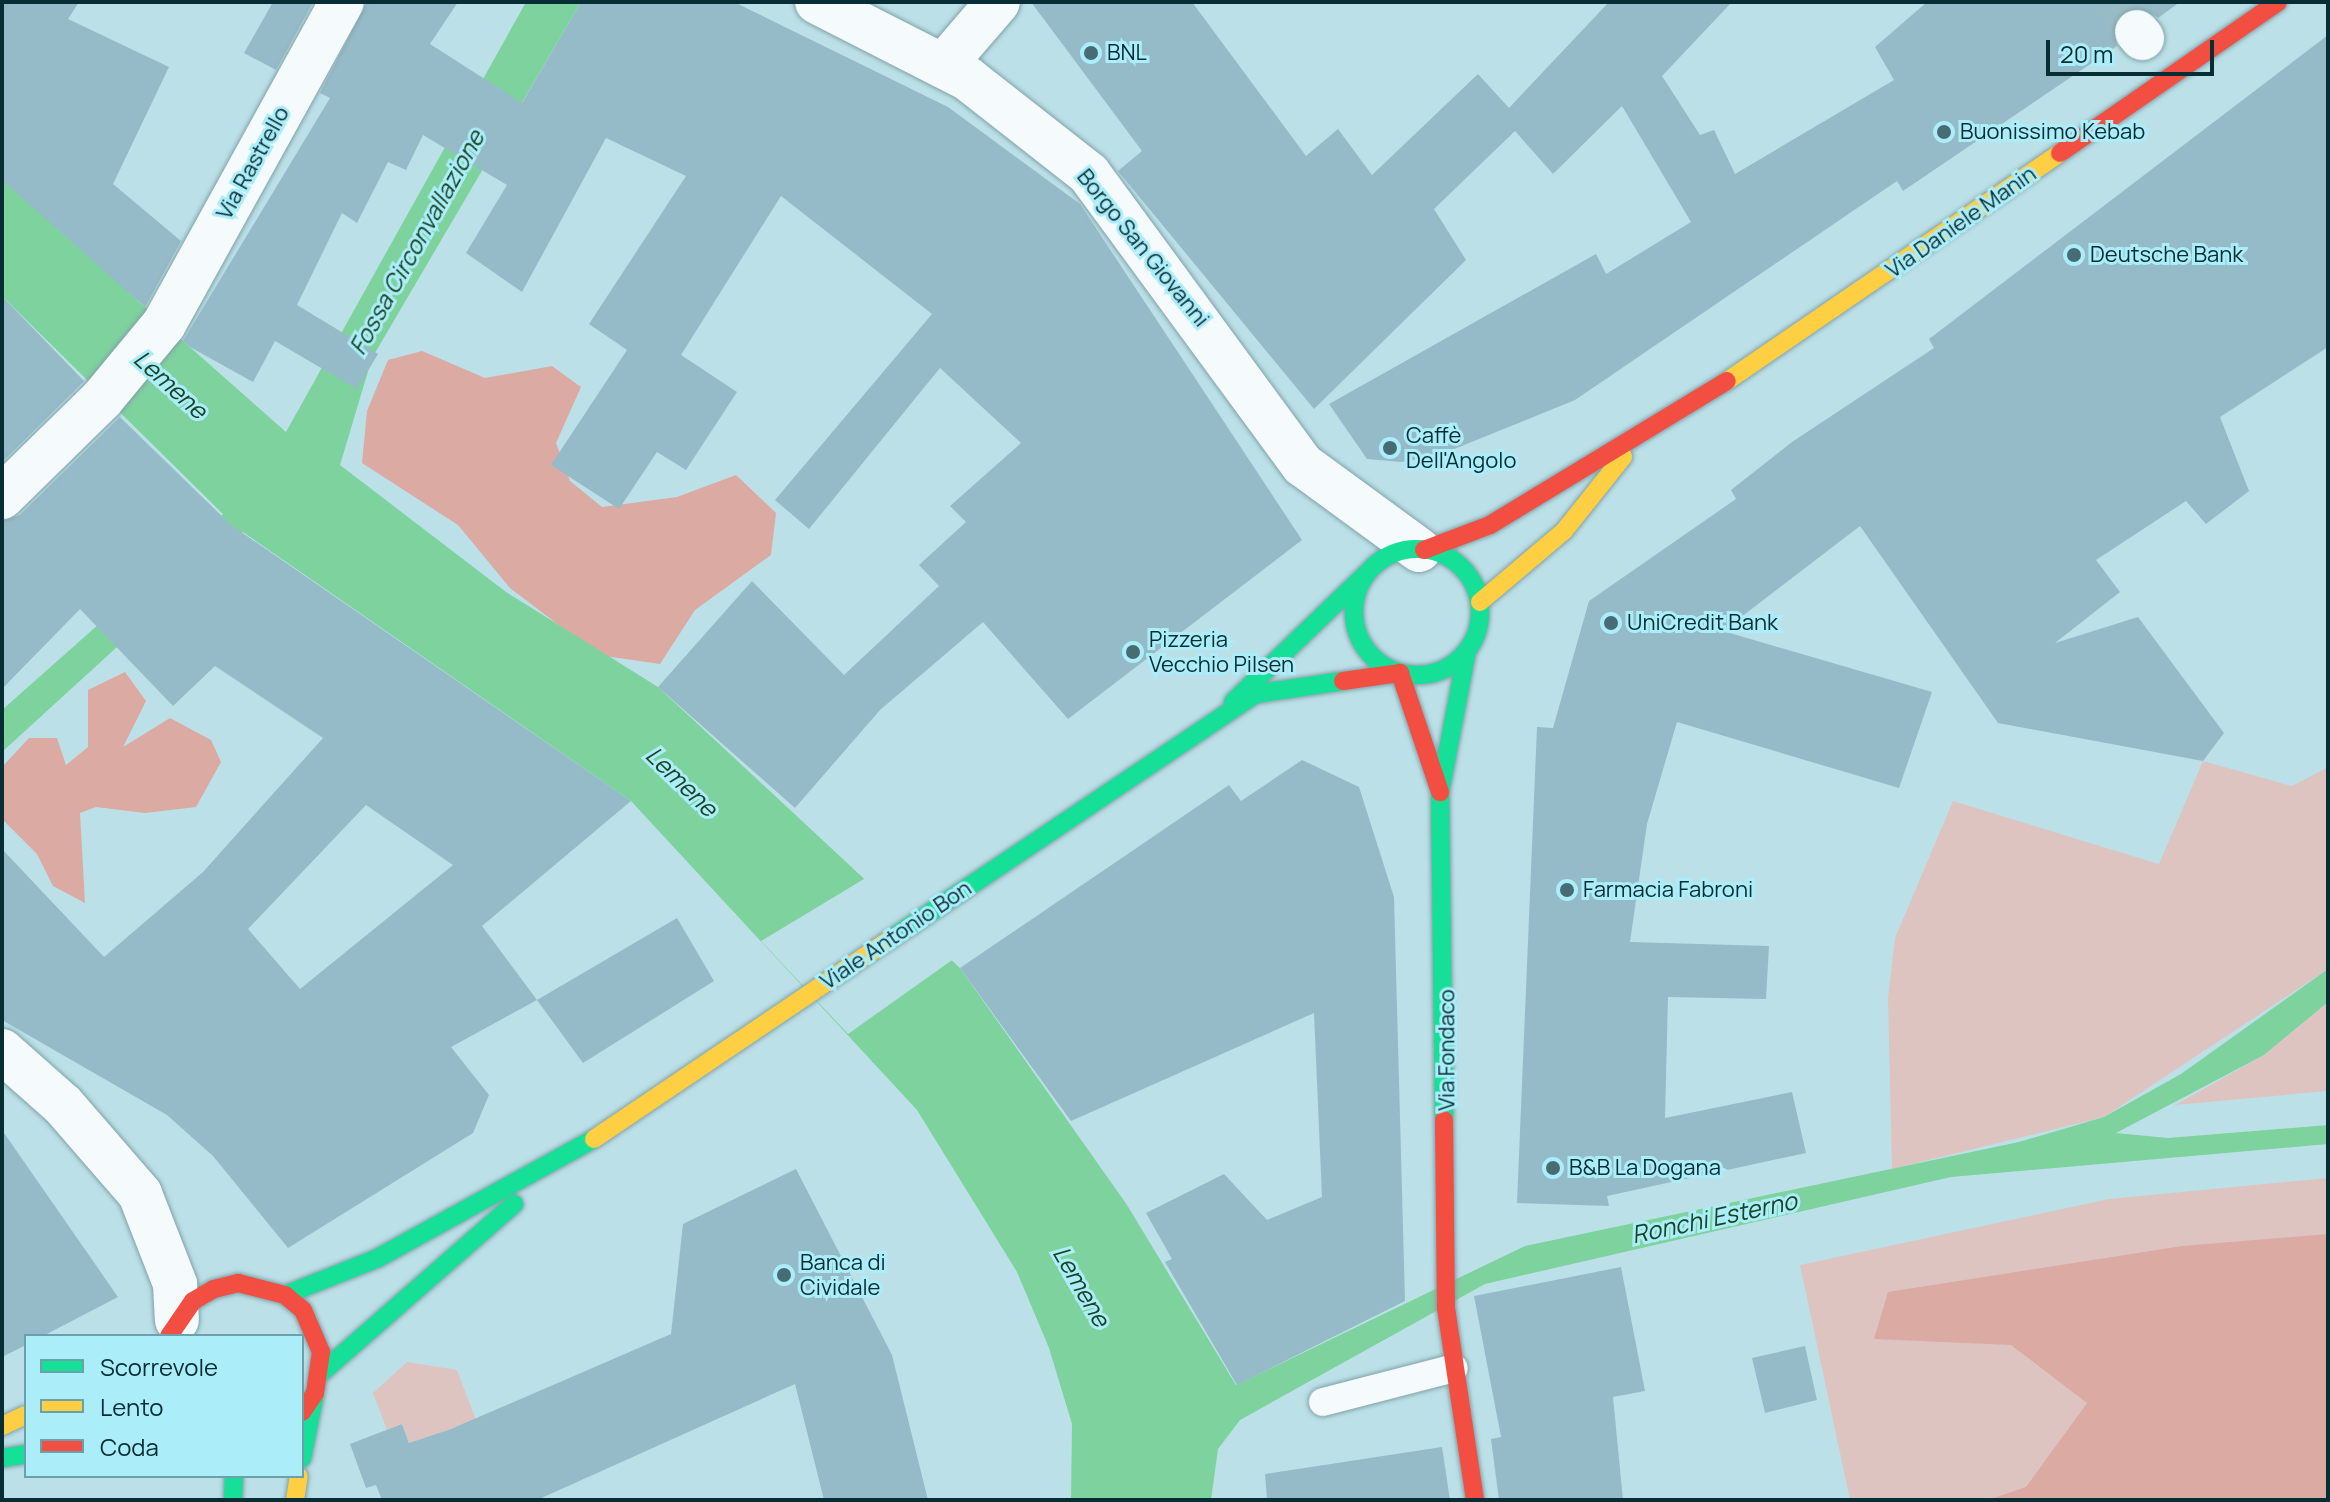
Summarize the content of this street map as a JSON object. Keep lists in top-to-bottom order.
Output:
{
  "streets": {
    "main road": ["Via Daniele Manin", "Viale Antonio Bon", "Via Fondaco"],
    "street": ["Via Rastrello", "Borgo San Giovanni"]
  },
  "crossings": [
    ["Via Daniele Manin", "Borgo San Giovanni"],
    ["Via Daniele Manin", "Viale Antonio Bon"],
    ["Via Daniele Manin", "Via Fondaco"],
    ["Borgo San Giovanni", "Viale Antonio Bon"],
    ["Borgo San Giovanni", "Via Fondaco"],
    ["Viale Antonio Bon", "Via Fondaco"]
  ],
  "water": ["Fossa Circonvallazione", "Lemene", "Ronchi Esterno"],
  "places": [
    "BNL",
    "Buonissimo Kebab",
    "Deutsche Bank",
    "Caffè Dell'Angolo",
    "UniCredit Bank",
    "Pizzeria Vecchio Pilsen",
    "Farmacia Fabroni",
    "B&B La Dogana",
    "Banca di Cividale"
  ],
  "legend": ["Scorrevole", "Lento", "Coda"],
  "scale_bar": "20 m"
}
